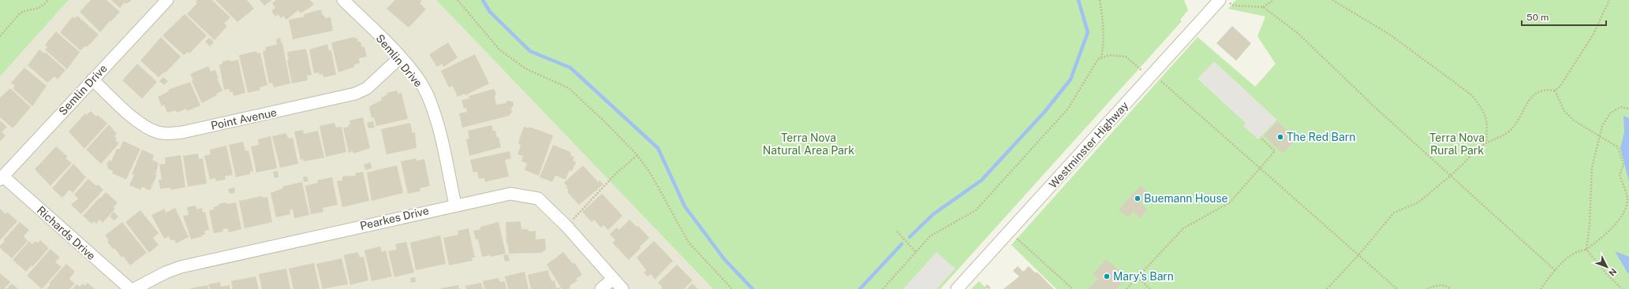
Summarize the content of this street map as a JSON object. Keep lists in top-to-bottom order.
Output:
{
  "streets": {
    "street": [
      "Semlin Drive",
      "Point Avenue",
      "Westminster Highway",
      "Pearkes Drive",
      "Richards Drive"
    ]
  },
  "crossings": [
    ["Semlin Drive", "Point Avenue"],
    ["Semlin Drive", "Pearkes Drive"],
    ["Semlin Drive", "Richards Drive"]
  ],
  "parks": ["Terra Nova Natural Area Park", "Terra Nova Rural Park"],
  "places": ["The Red Barn", "Buemann House", "Mary's Barn"],
  "scale_bar": "50 m",
  "north": "bottom right"
}
